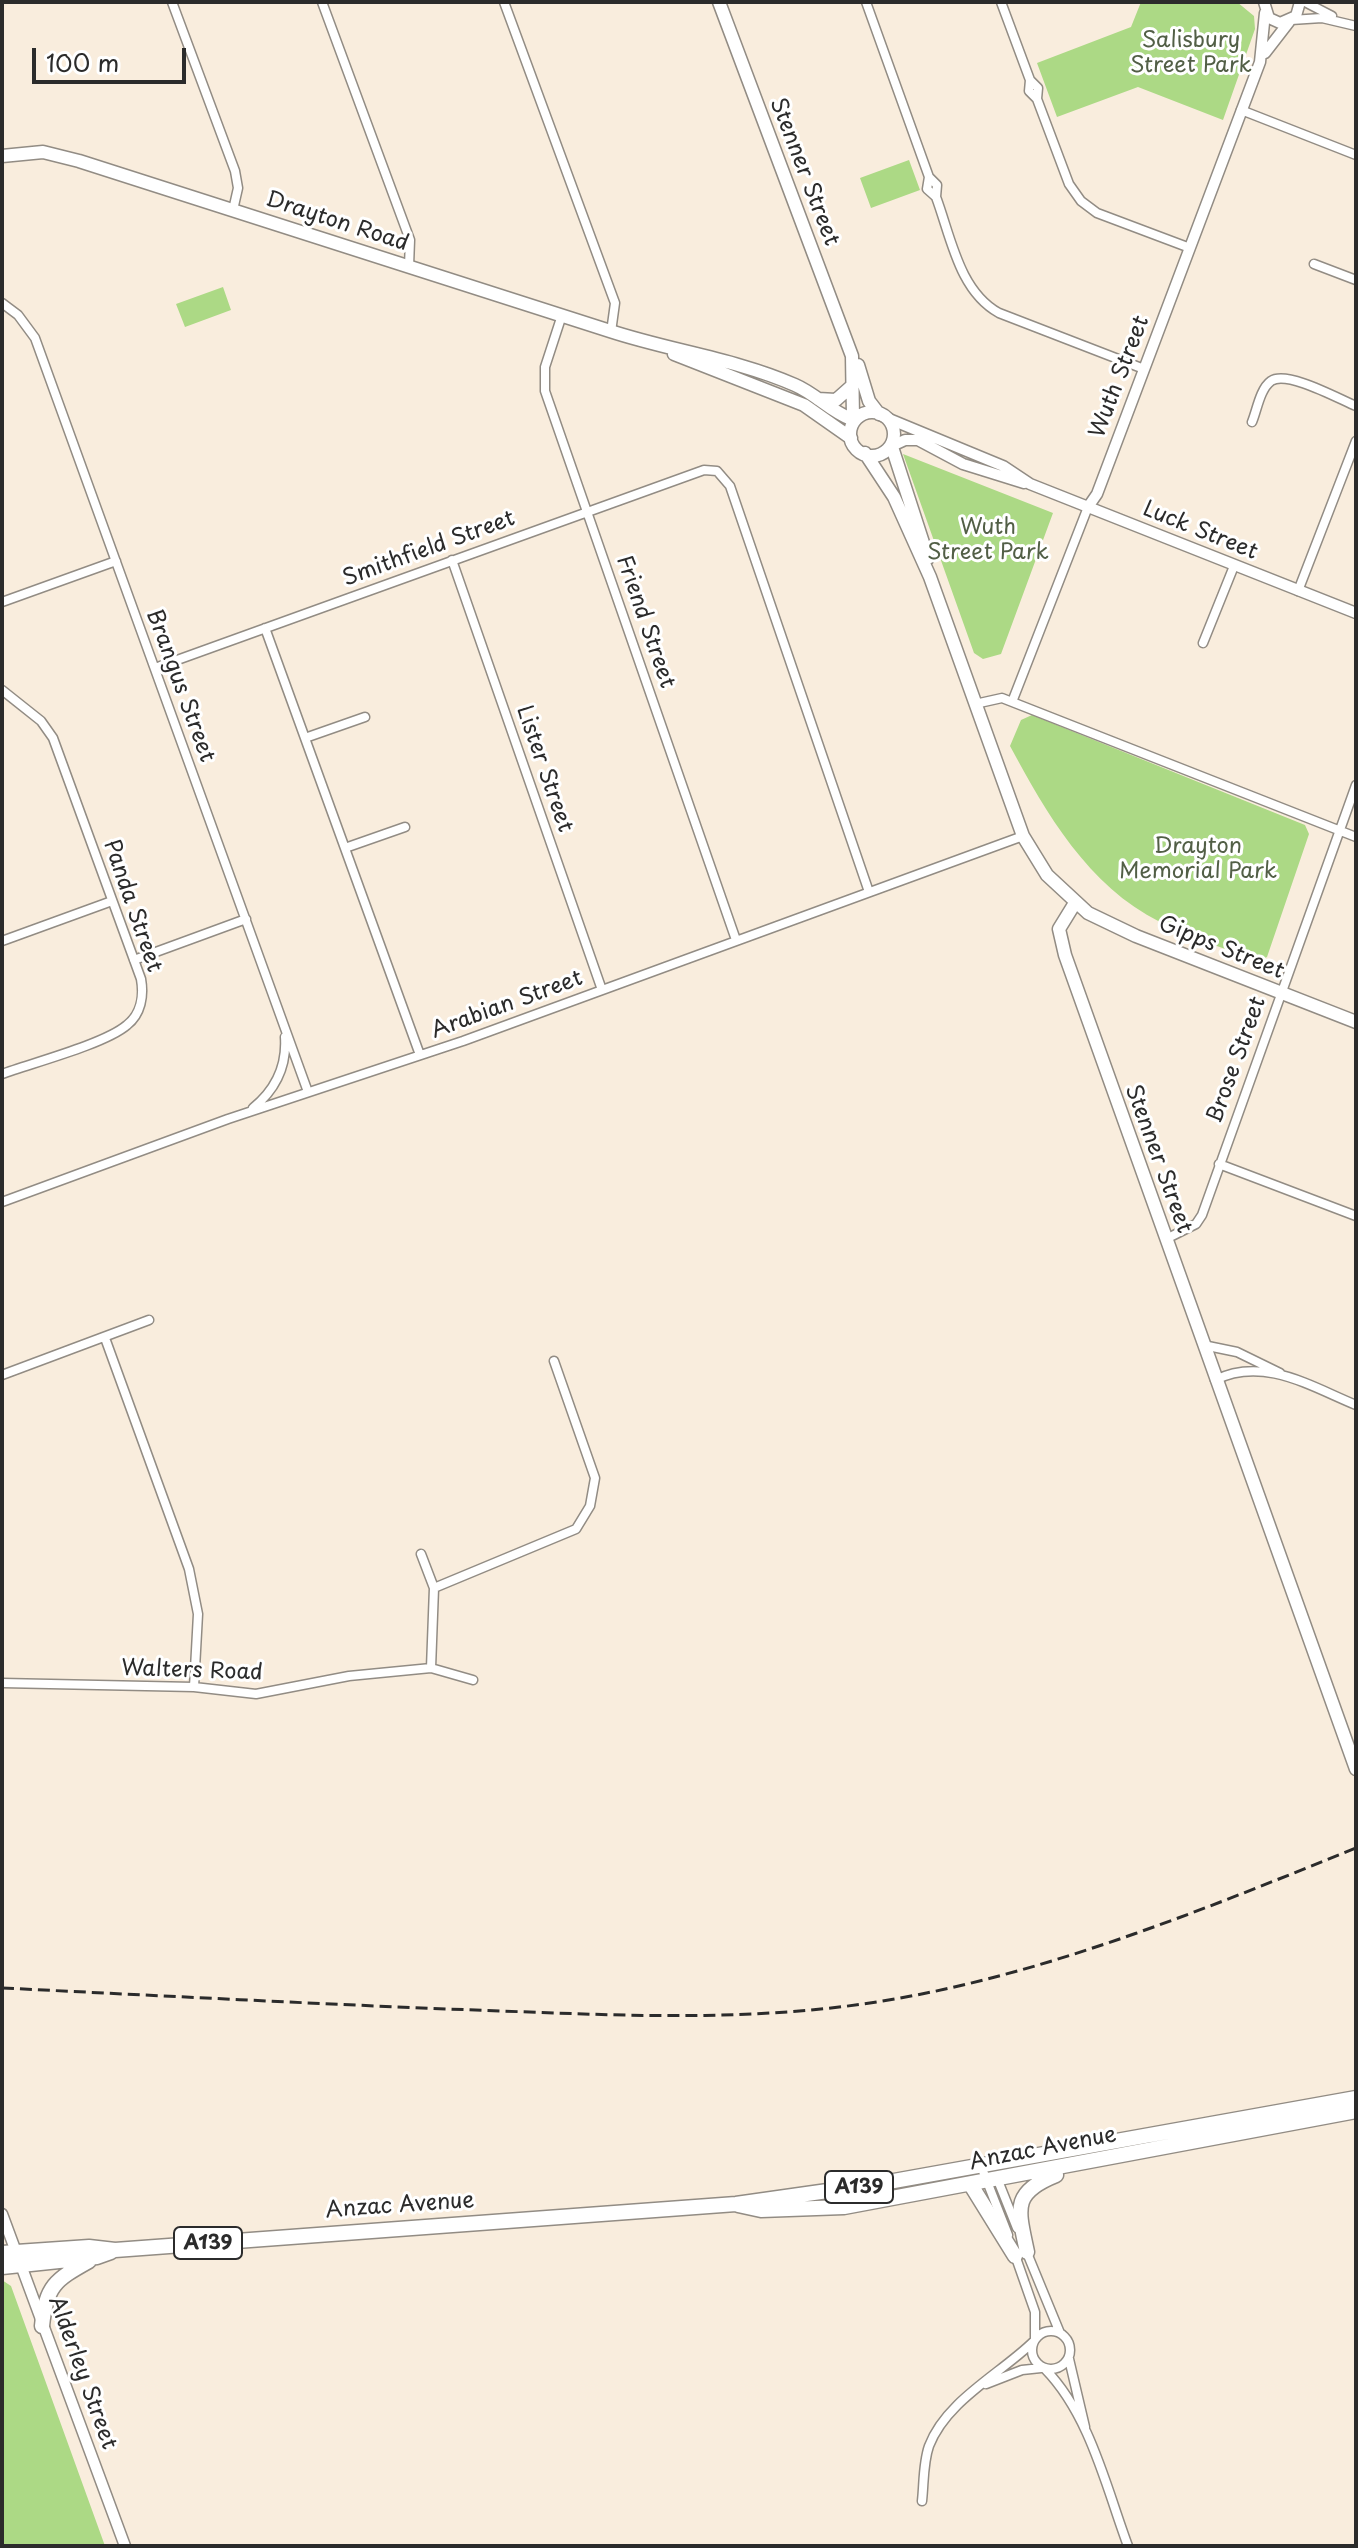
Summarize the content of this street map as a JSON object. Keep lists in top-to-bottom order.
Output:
{
  "streets": {
    "highway": ["Anzac Avenue", "A139"],
    "main road": ["Stenner Street", "Drayton Road", "Gipps Street"],
    "street": [
      "Wuth Street",
      "Luck Street",
      "Smithfield Street",
      "Friend Street",
      "Brangus Street",
      "Lister Street",
      "Panda Street",
      "Arabian Street",
      "Brose Street",
      "Walters Road",
      "Alderley Street"
    ]
  },
  "crossings": [
    ["Stenner Street", "Drayton Road"],
    ["Stenner Street", "Luck Street"],
    ["Stenner Street", "Gipps Street"],
    ["Stenner Street", "Brose Street"],
    ["Drayton Road", "Luck Street"],
    ["Drayton Road", "Friend Street"],
    ["Wuth Street", "Luck Street"],
    ["Smithfield Street", "Friend Street"],
    ["Smithfield Street", "Brangus Street"],
    ["Smithfield Street", "Lister Street"],
    ["Smithfield Street", "Arabian Street"],
    ["Friend Street", "Arabian Street"],
    ["Brangus Street", "Arabian Street"],
    ["Lister Street", "Arabian Street"],
    ["Gipps Street", "Brose Street"],
    ["Anzac Avenue", "Alderley Street"]
  ],
  "parks": ["Salisbury Street Park", "Wuth Street Park", "Drayton Memorial Park"],
  "scale_bar": "100 m"
}
